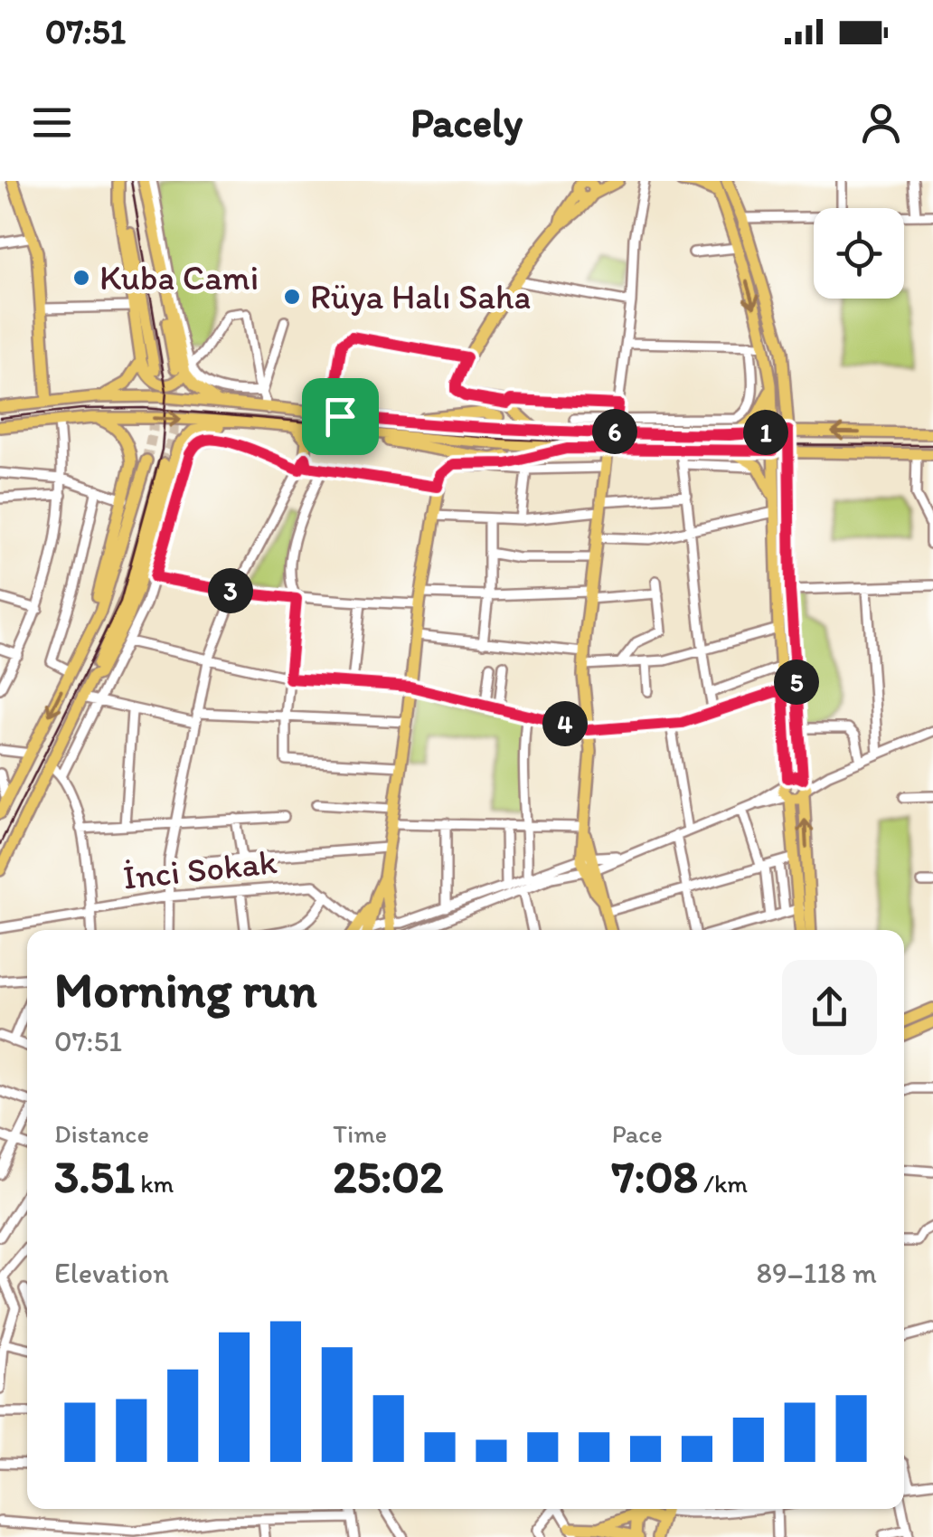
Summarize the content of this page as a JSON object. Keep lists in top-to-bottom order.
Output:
{
  "streets": {
    "street": ["İnci Sokak"]
  },
  "places": ["Kuba Cami", "Rüya Halı Saha"],
  "page": {
    "status": "07:51",
    "header": "Pacely",
    "pins": [
      "6",
      "1",
      "3",
      "5",
      "4"
    ],
    "heading": ["Morning run", "07:51"],
    "stats": [
      ["Distance", "3.51 km"],
      ["Time", "25:02"],
      ["Pace", "7:08 /km"]
    ],
    "chart": ["Elevation", "89–118 m"]
  }
}
